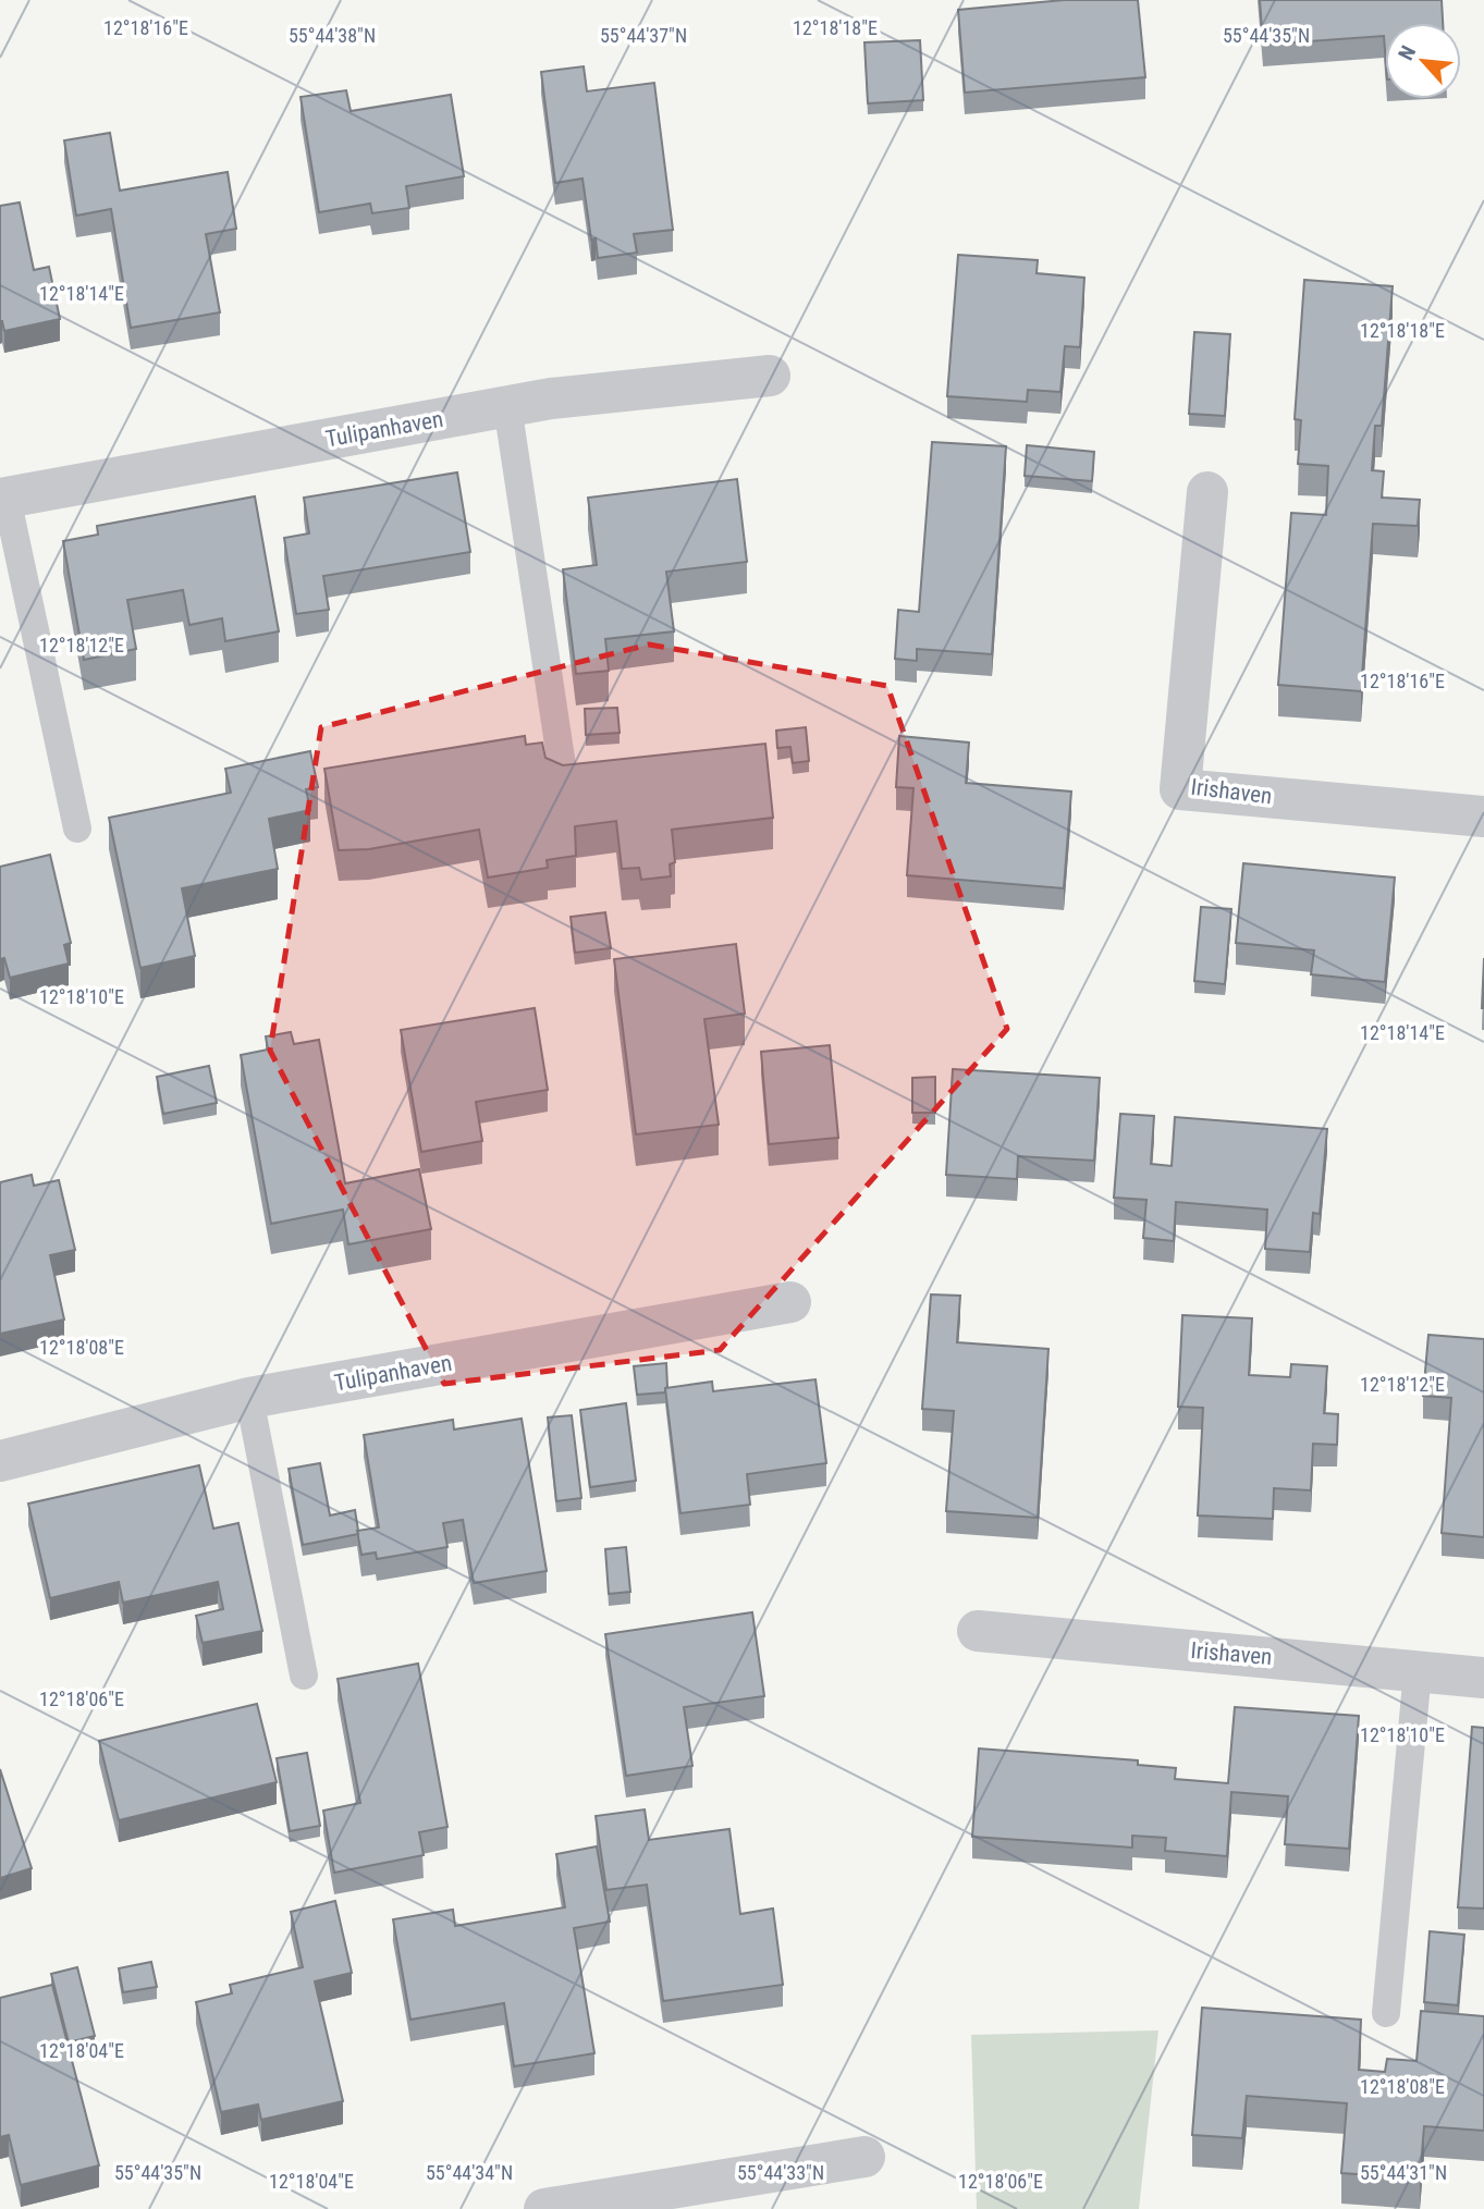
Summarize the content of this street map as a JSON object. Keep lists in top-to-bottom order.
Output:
{
  "streets": {
    "street": ["Tulipanhaven", "Irishaven"]
  },
  "north": "top left",
  "coordinates": [
    "12°18'16\"E",
    "12°18'18\"E",
    "55°44'38\"N",
    "55°44'37\"N",
    "55°44'35\"N",
    "12°18'14\"E",
    "12°18'12\"E",
    "12°18'10\"E",
    "12°18'08\"E",
    "12°18'06\"E",
    "12°18'04\"E",
    "55°44'34\"N",
    "55°44'33\"N",
    "55°44'31\"N"
  ]
}
